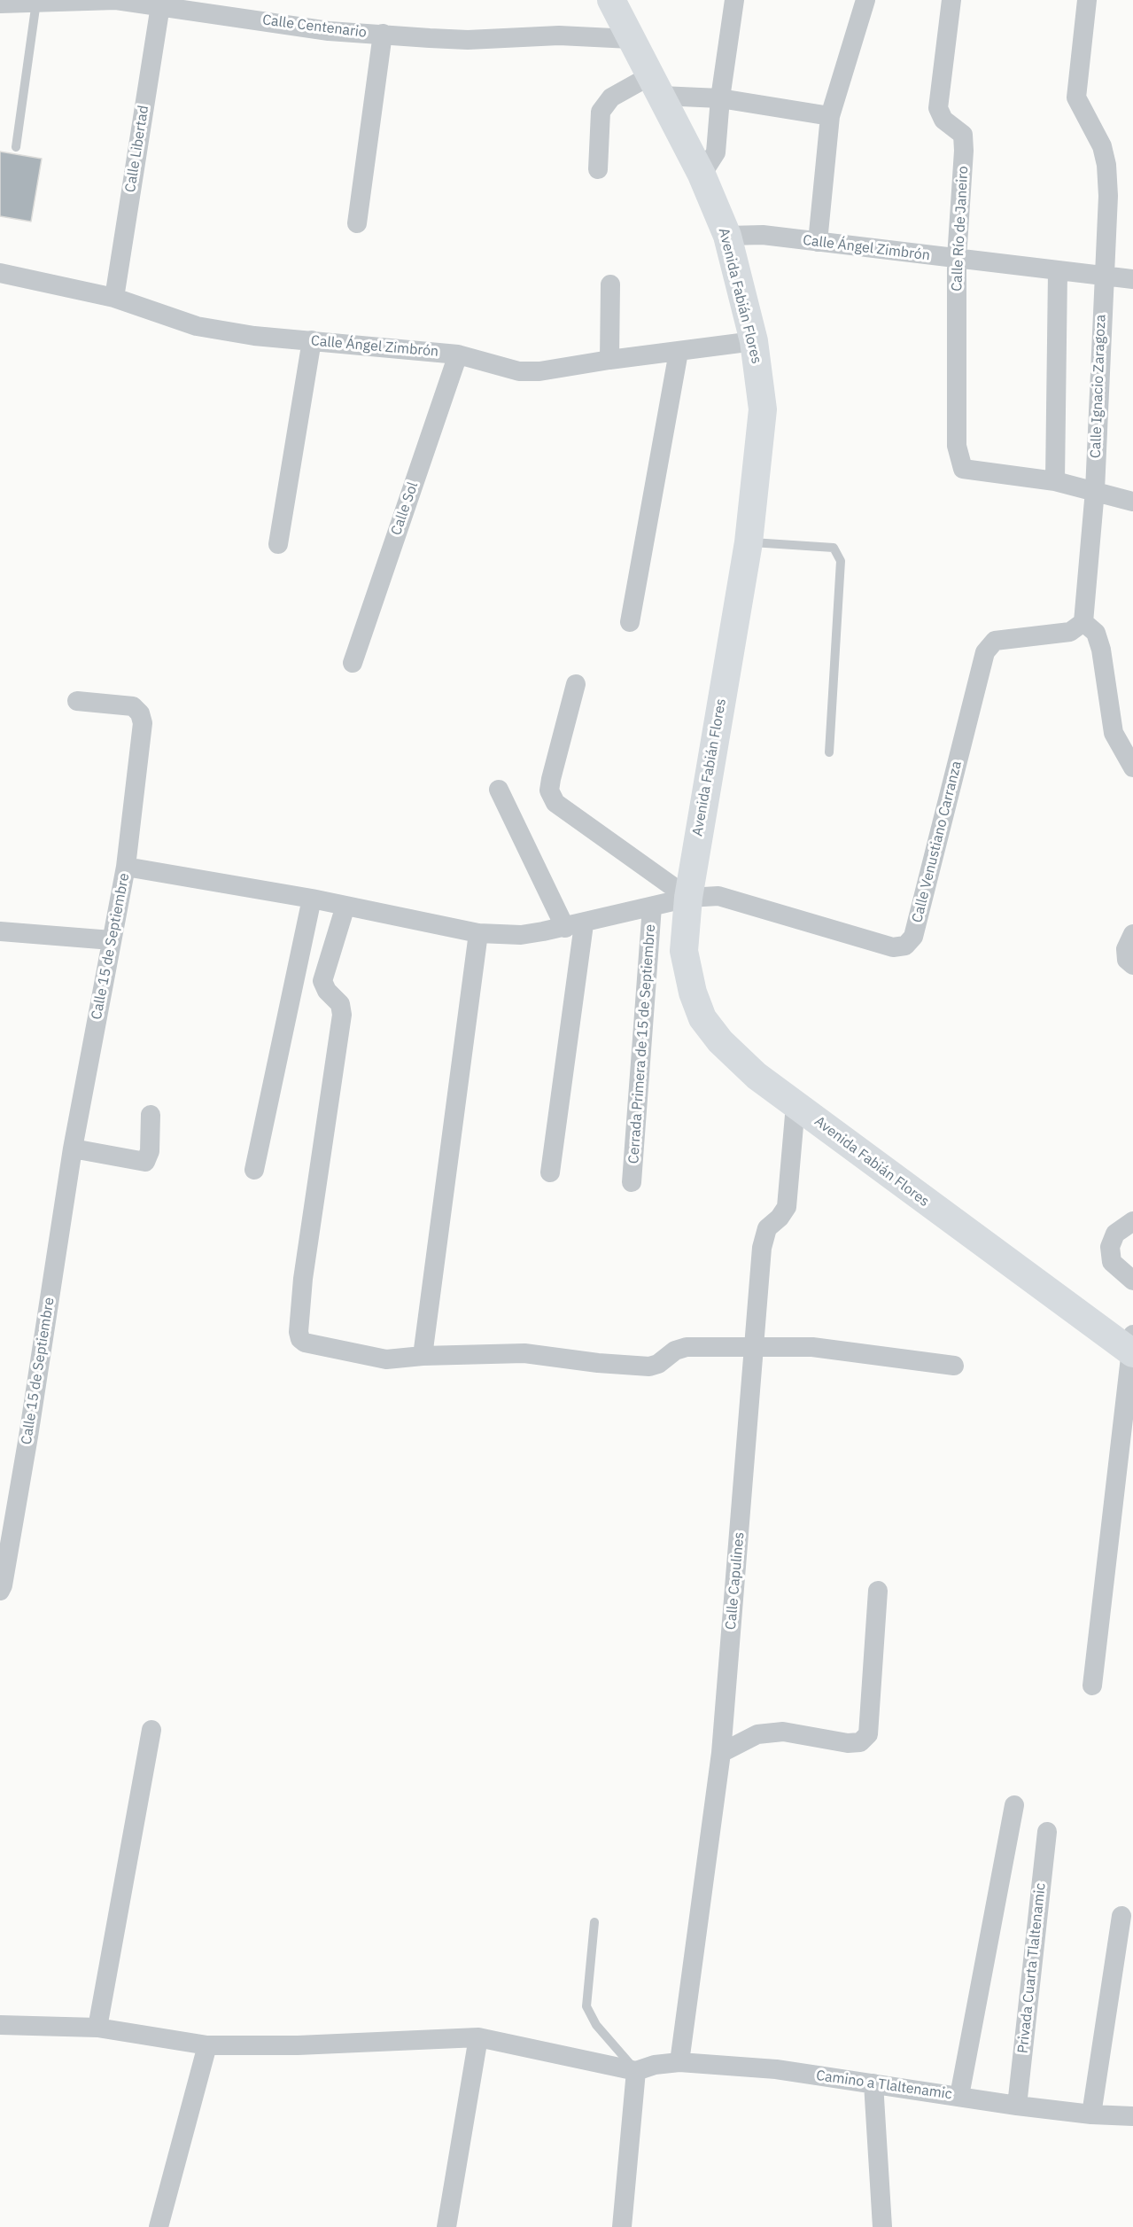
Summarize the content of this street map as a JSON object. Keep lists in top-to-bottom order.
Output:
{
  "streets": {
    "main road": ["Avenida Fabián Flores"],
    "street": [
      "Calle Centenario",
      "Calle Libertad",
      "Calle Río de Janeiro",
      "Calle Ángel Zimbrón",
      "Calle Ignacio Zaragoza",
      "Calle Sol",
      "Calle Venustiano Carranza",
      "Calle 15 de Septiembre",
      "Cerrada Primera de 15 de Septiembre",
      "Calle Capulines",
      "Privada Cuarta Tlaltenamic",
      "Camino a Tlaltenamic"
    ]
  },
  "crossings": [
    ["Calle Centenario", "Calle Libertad"],
    ["Calle Centenario", "Avenida Fabián Flores"],
    ["Calle Libertad", "Calle Ángel Zimbrón"],
    ["Calle Río de Janeiro", "Calle Ángel Zimbrón"],
    ["Calle Ángel Zimbrón", "Avenida Fabián Flores"],
    ["Calle Ángel Zimbrón", "Calle Ignacio Zaragoza"],
    ["Calle Ángel Zimbrón", "Calle Sol"],
    ["Avenida Fabián Flores", "Calle Venustiano Carranza"],
    ["Avenida Fabián Flores", "Calle 15 de Septiembre"],
    ["Avenida Fabián Flores", "Calle Capulines"],
    ["Calle Ignacio Zaragoza", "Calle Venustiano Carranza"],
    ["Calle Venustiano Carranza", "Calle 15 de Septiembre"],
    ["Calle 15 de Septiembre", "Cerrada Primera de 15 de Septiembre"],
    ["Calle Capulines", "Camino a Tlaltenamic"],
    ["Privada Cuarta Tlaltenamic", "Camino a Tlaltenamic"]
  ]
}
